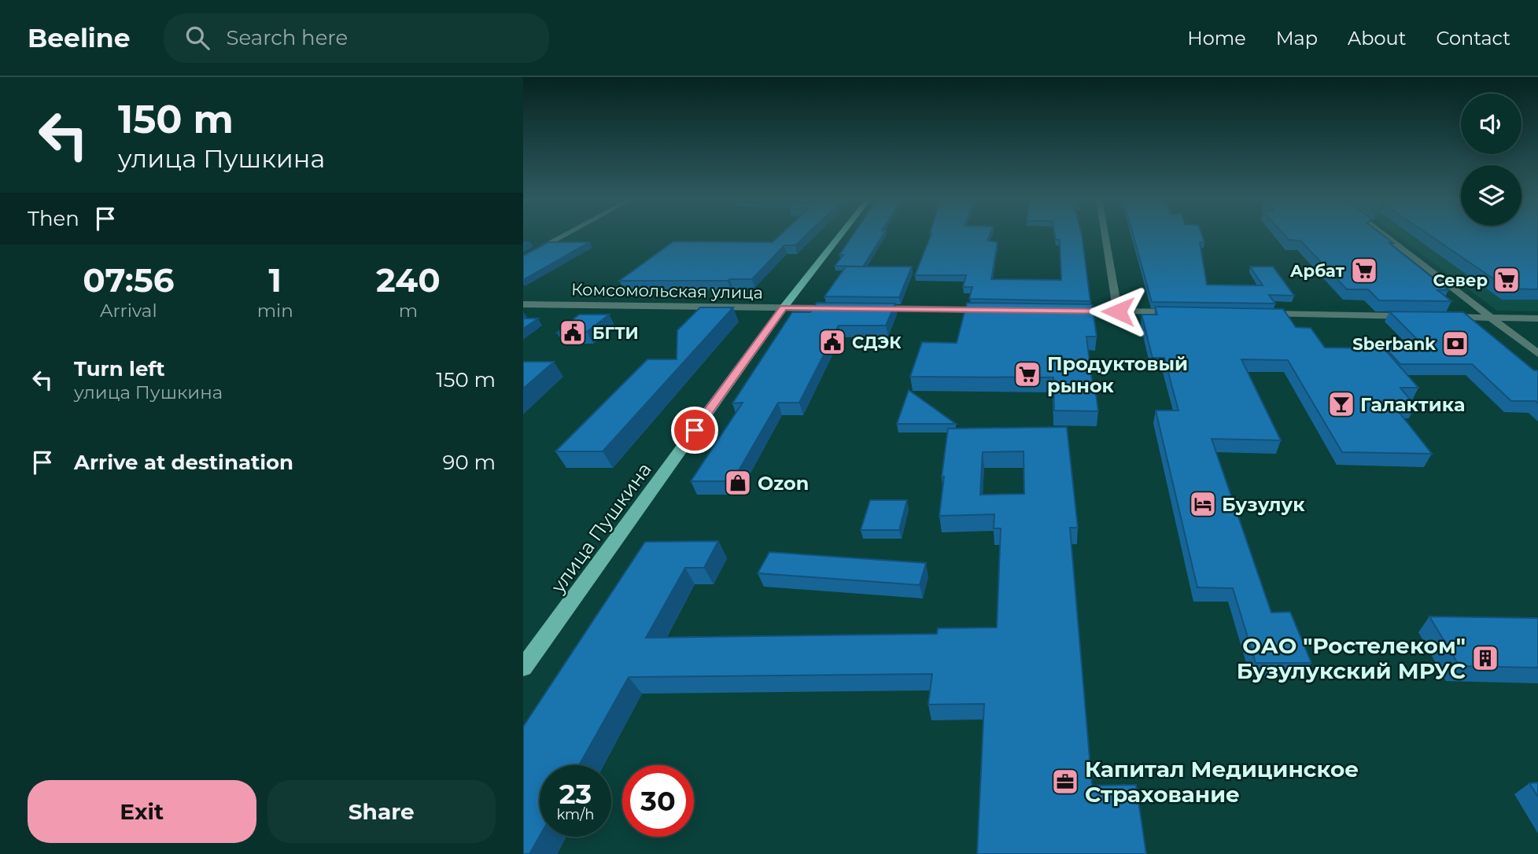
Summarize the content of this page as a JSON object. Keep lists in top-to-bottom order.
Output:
{
  "streets": {
    "main road": ["улица Пушкина"],
    "street": ["Комсомольская улица"]
  },
  "crossings": [
    ["Комсомольская улица", "улица Пушкина"]
  ],
  "places": {
    "supermarket": ["Арбат", "Север", "Продуктовый рынок"],
    "public building": ["БГТИ", "СДЭК"],
    "bank": ["Sberbank"],
    "bar": ["Галактика"],
    "shop": ["Ozon"],
    "hotel": ["Бузулук"],
    "building": ["ОАО \"Ростелеком\" Бузулукский МРУС"],
    "office": ["Капитал Медицинское Страхование"]
  },
  "page": {
    "header": "Beeline",
    "search": "Search here",
    "nav": [
      "Home",
      "Map",
      "About",
      "Contact"
    ],
    "turn": ["150 m", "улица Пушкина"],
    "then": "Then",
    "eta": [
      "07:56",
      "Arrival",
      "1",
      "min",
      "240",
      "m"
    ],
    "list": [
      {
        "name": "Turn left",
        "note": "улица Пушкина",
        "value": "150 m"
      },
      {
        "name": "Arrive at destination",
        "value": "90 m"
      }
    ],
    "speed": "23 km/h",
    "limit": "30",
    "buttons": ["Exit", "Share"]
  }
}
